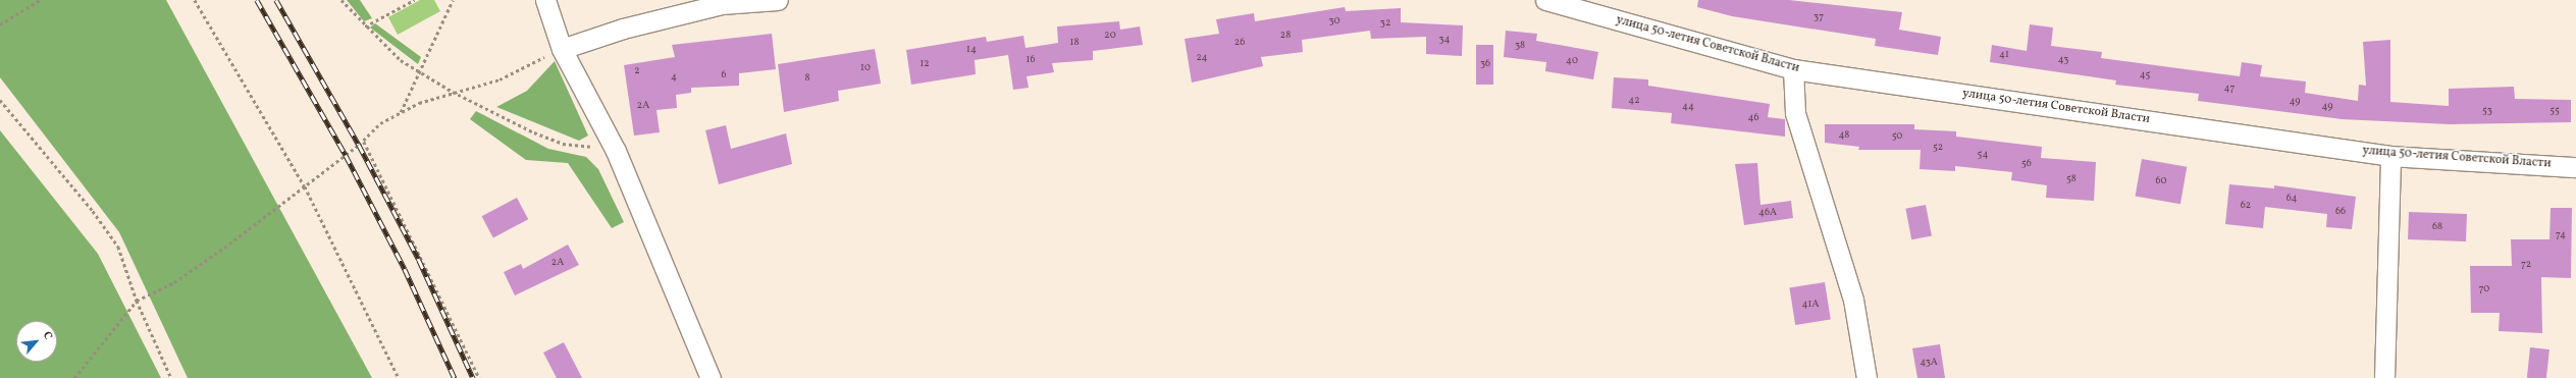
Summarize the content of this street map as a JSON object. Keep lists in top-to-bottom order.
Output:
{
  "streets": {
    "street": ["улица 50-летия Советской Власти"]
  },
  "house_numbers": [
    "37",
    "30",
    "32",
    "20",
    "28",
    "34",
    "18",
    "26",
    "38",
    "14",
    "41",
    "24",
    "16",
    "43",
    "40",
    "12",
    "36",
    "10",
    "2",
    "6",
    "45",
    "4",
    "8",
    "47",
    "42",
    "49",
    "2А",
    "44",
    "49",
    "53",
    "55",
    "46",
    "48",
    "50",
    "52",
    "54",
    "56",
    "58",
    "60",
    "64",
    "62",
    "66",
    "46А",
    "68",
    "74",
    "2А",
    "72",
    "70",
    "41А",
    "43А"
  ],
  "north": "top right"
}
